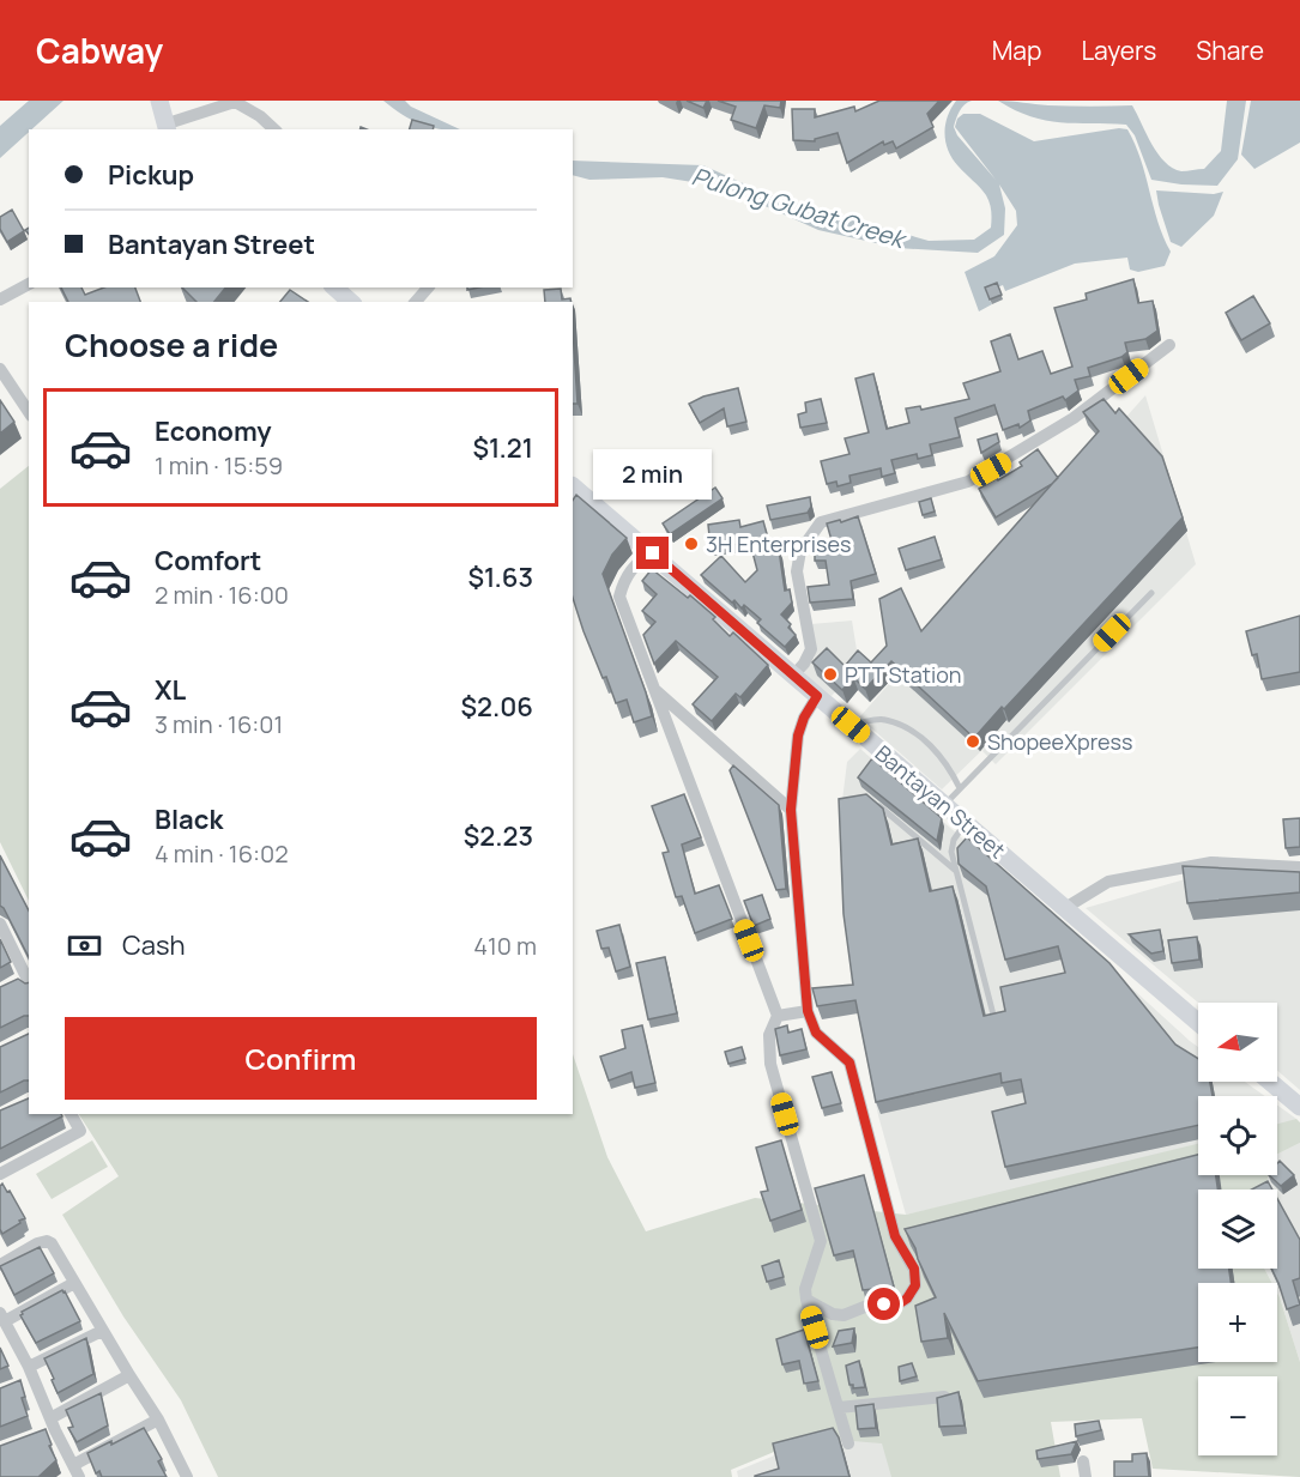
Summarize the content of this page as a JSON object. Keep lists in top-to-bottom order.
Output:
{
  "streets": {
    "main road": ["Bantayan Street"]
  },
  "water": ["Pulong Gubat Creek"],
  "places": ["3H Enterprises", "PTT Station", "ShopeeXpress"],
  "north": "left",
  "page": {
    "header": "Cabway",
    "nav": ["Map", "Layers", "Share"],
    "banner": ["Pickup", "Bantayan Street"],
    "heading": "Choose a ride",
    "list": [
      {
        "name": "Economy",
        "note": "1 min · 15:59",
        "value": "$1.21"
      },
      {
        "name": "Comfort",
        "note": "2 min · 16:00",
        "value": "$1.63"
      },
      {
        "name": "XL",
        "note": "3 min · 16:01",
        "value": "$2.06"
      },
      {
        "name": "Black",
        "note": "4 min · 16:02",
        "value": "$2.23"
      }
    ],
    "bubble": "2 min",
    "pay": ["Cash", "410 m"],
    "map_buttons": ["+", "−"],
    "buttons": "Confirm"
  }
}
